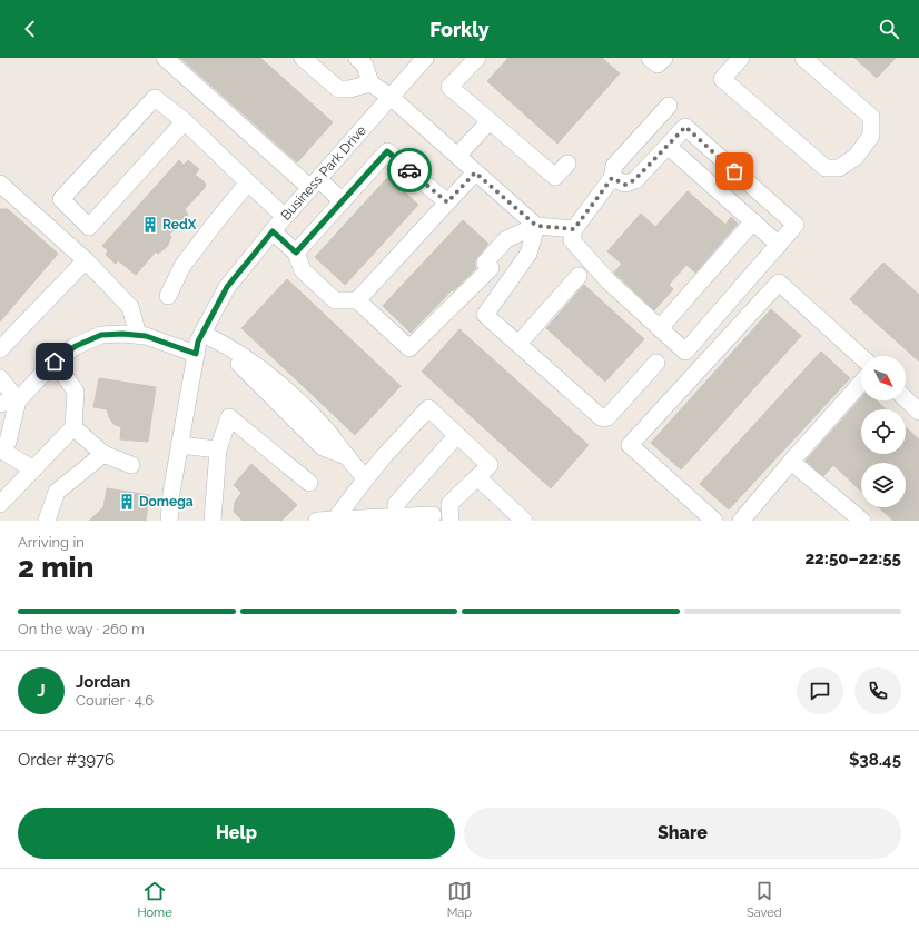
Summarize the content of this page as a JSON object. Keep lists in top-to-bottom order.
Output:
{
  "streets": {
    "street": ["Business Park Drive"]
  },
  "places": {
    "building": ["RedX", "Domega"]
  },
  "north": "bottom right",
  "page": {
    "header": "Forkly",
    "heading": ["2 min", "Arriving in", "22:50–22:55"],
    "panel": [
      "Jordan",
      "Courier · 4.6",
      "Order #3976",
      "$38.45"
    ],
    "bar": "On the way · 260 m",
    "round": "J",
    "buttons": ["Help", "Share"],
    "tabs": ["Home", "Map", "Saved"]
  }
}
